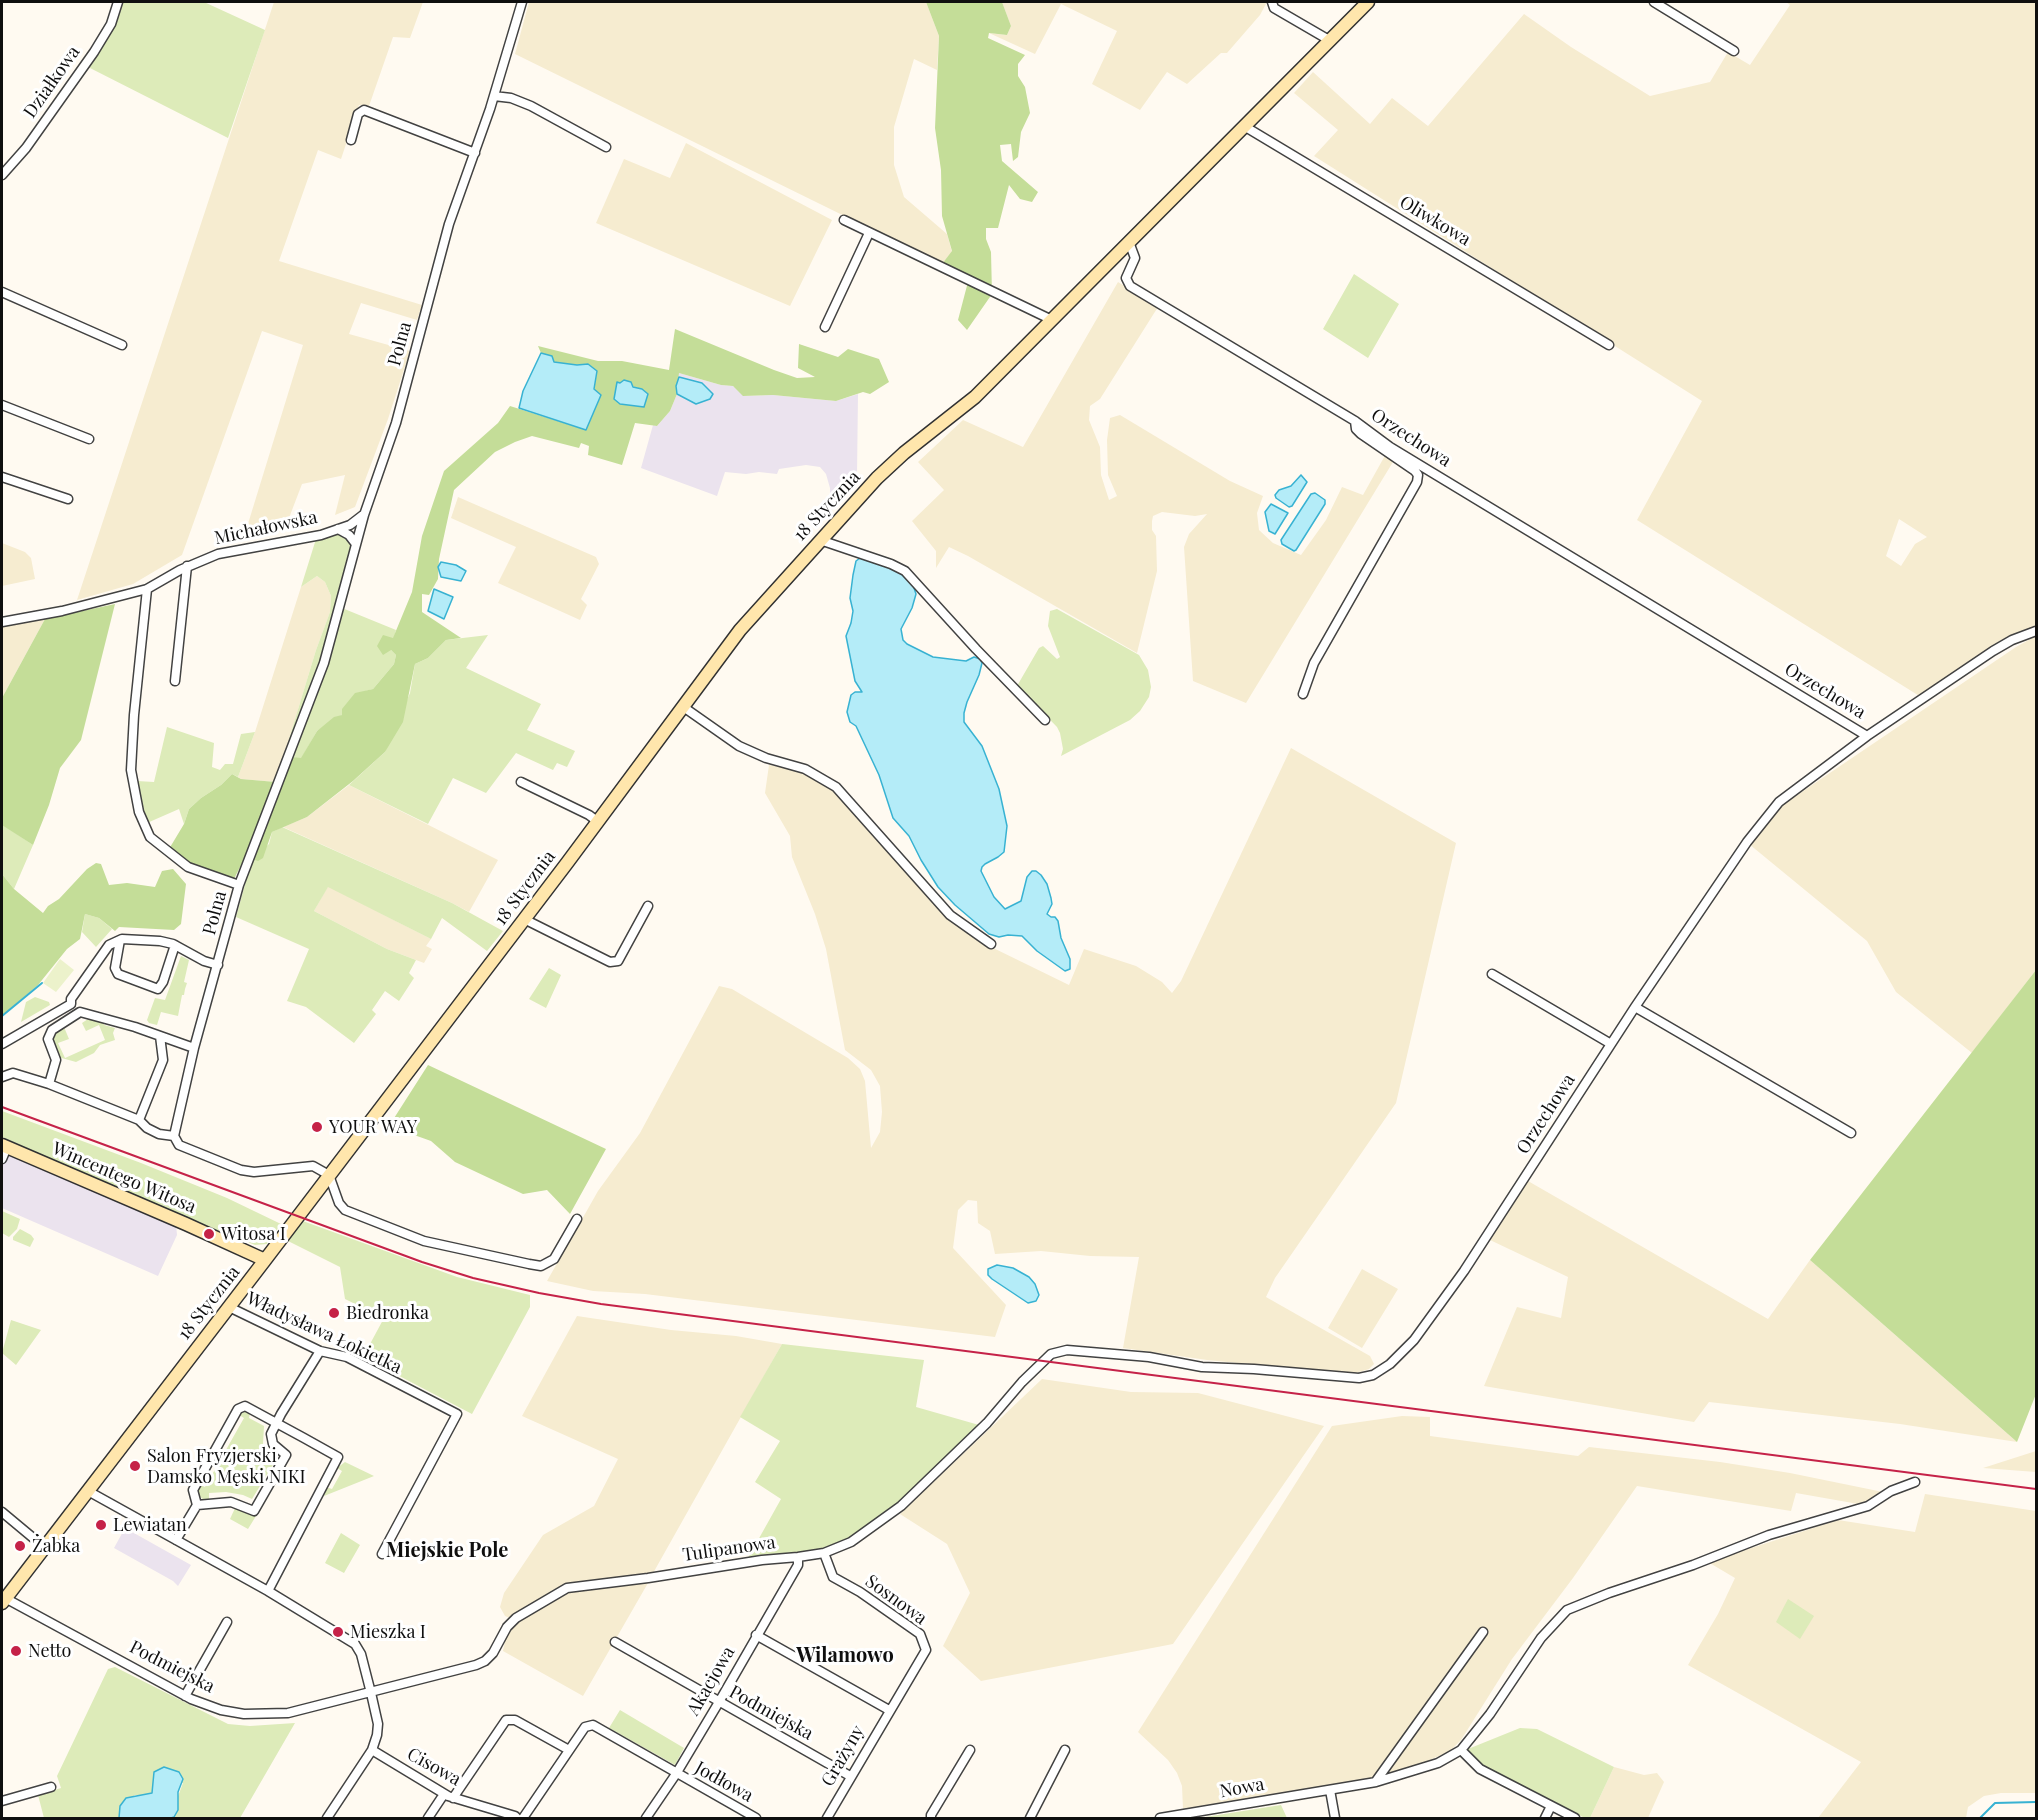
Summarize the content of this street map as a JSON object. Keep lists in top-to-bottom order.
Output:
{
  "streets": {
    "street": [
      "Działkowa",
      "Oliwkowa",
      "Polna",
      "Orzechowa",
      "18 Stycznia",
      "Michałowska",
      "Wincentego Witosa",
      "Władysława Łokietka",
      "Tulipanowa",
      "Sosnowa",
      "Podmiejska",
      "Akacjowa",
      "Grażyny",
      "Cisowa",
      "Jodłowa",
      "Nowa"
    ]
  },
  "crossings": [
    ["Oliwkowa", "18 Stycznia"],
    ["Polna", "Michałowska"],
    ["Orzechowa", "18 Stycznia"],
    ["Orzechowa", "Tulipanowa"],
    ["18 Stycznia", "Wincentego Witosa"],
    ["18 Stycznia", "Władysława Łokietka"],
    ["18 Stycznia", "Podmiejska"],
    ["Tulipanowa", "Sosnowa"],
    ["Tulipanowa", "Podmiejska"],
    ["Tulipanowa", "Akacjowa"],
    ["Sosnowa", "Grażyny"],
    ["Podmiejska", "Akacjowa"],
    ["Podmiejska", "Grażyny"],
    ["Akacjowa", "Jodłowa"]
  ],
  "districts": ["Miejskie Pole", "Wilamowo"],
  "places": [
    "YOUR WAY",
    "Witosa I",
    "Biedronka",
    "Salon Fryzjerski Damsko Męski NIKI",
    "Lewiatan",
    "Żabka",
    "Mieszka I",
    "Netto"
  ]
}
